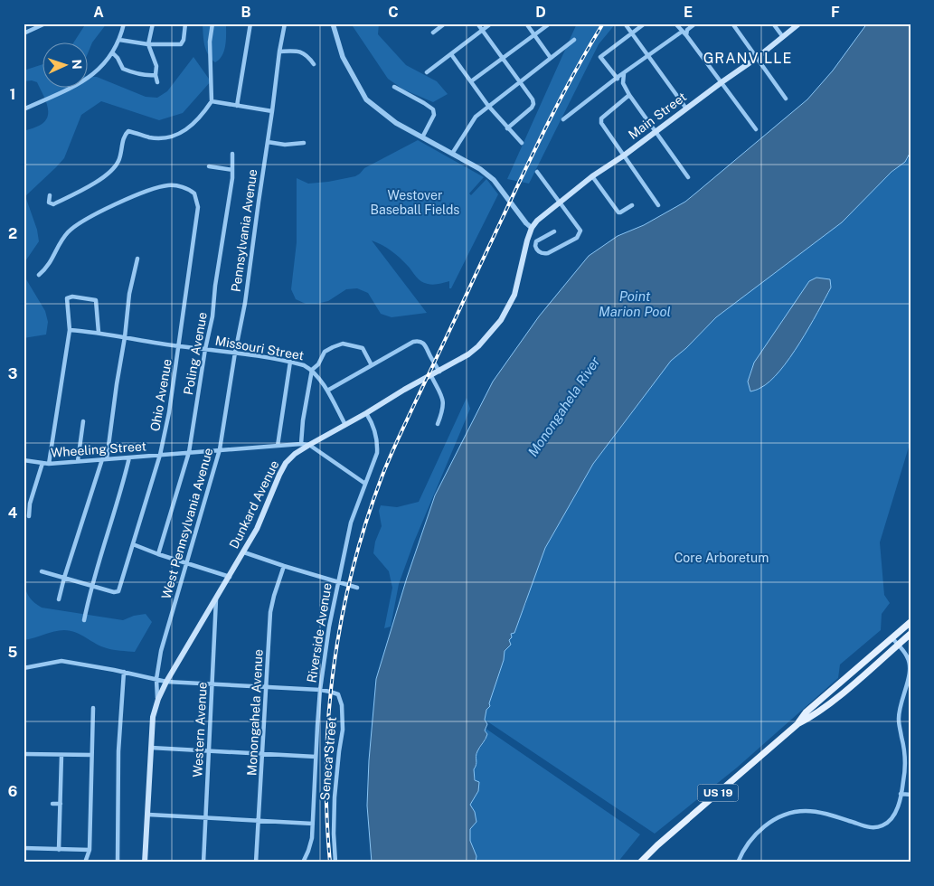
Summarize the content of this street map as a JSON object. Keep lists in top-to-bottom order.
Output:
{
  "streets": {
    "main road": ["Main Street", "Dunkard Avenue", "US 19"],
    "street": [
      "Pennsylvania Avenue",
      "Missouri Street",
      "Poling Avenue",
      "Ohio Avenue",
      "Wheeling Street",
      "West Pennsylvania Avenue",
      "Riverside Avenue",
      "Monongahela Avenue",
      "Western Avenue",
      "Seneca Street"
    ]
  },
  "crossings": [
    ["Main Street", "Dunkard Avenue"],
    ["Pennsylvania Avenue", "Missouri Street"],
    ["Pennsylvania Avenue", "West Pennsylvania Avenue"],
    ["Missouri Street", "Poling Avenue"],
    ["Missouri Street", "Ohio Avenue"],
    ["Missouri Street", "Dunkard Avenue"],
    ["Missouri Street", "West Pennsylvania Avenue"],
    ["Poling Avenue", "Wheeling Street"],
    ["Ohio Avenue", "Wheeling Street"],
    ["Wheeling Street", "Dunkard Avenue"],
    ["Wheeling Street", "West Pennsylvania Avenue"],
    ["Dunkard Avenue", "West Pennsylvania Avenue"],
    ["Dunkard Avenue", "Riverside Avenue"],
    ["Dunkard Avenue", "Western Avenue"],
    ["Dunkard Avenue", "Seneca Street"],
    ["West Pennsylvania Avenue", "Seneca Street"],
    ["Riverside Avenue", "Seneca Street"],
    ["Monongahela Avenue", "Seneca Street"],
    ["Western Avenue", "Seneca Street"]
  ],
  "districts": ["GRANVILLE"],
  "water": ["Point Marion Pool", "Monongahela River"],
  "parks": ["Westover Baseball Fields", "Core Arboretum"],
  "north": "right",
  "grid": {
    "columns": [
      "A",
      "B",
      "C",
      "D",
      "E",
      "F"
    ],
    "rows": [
      "1",
      "2",
      "3",
      "4",
      "5",
      "6"
    ]
  }
}
